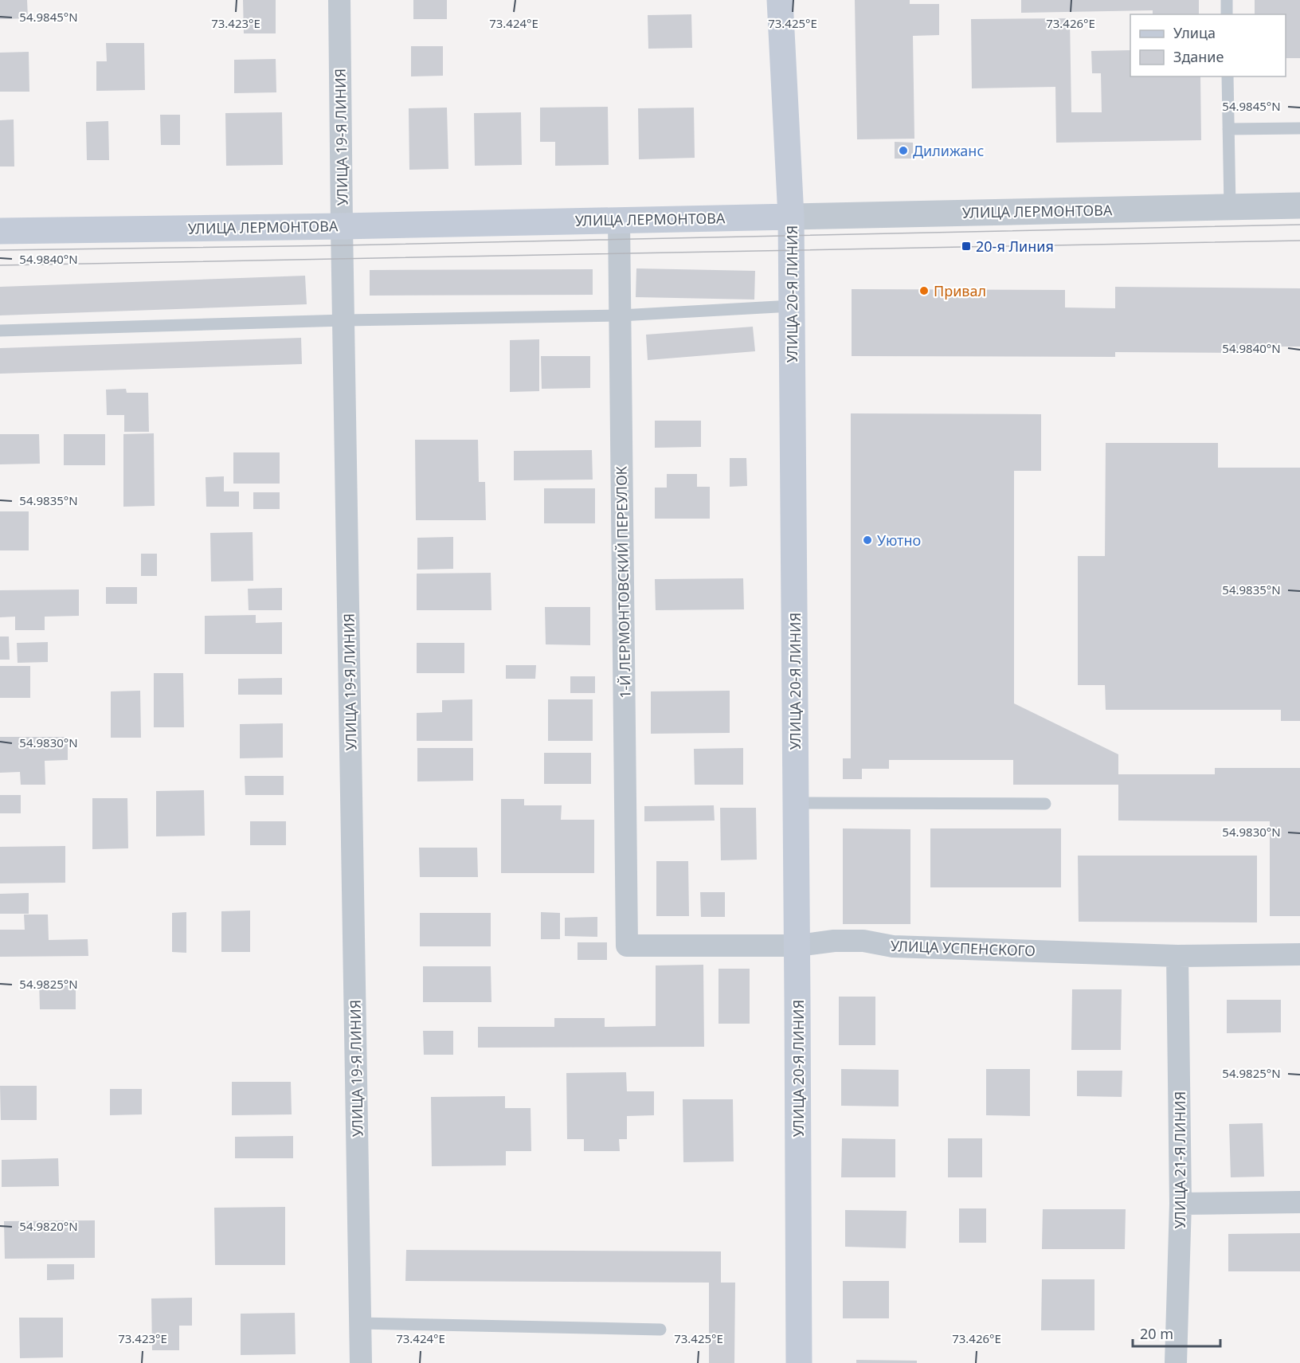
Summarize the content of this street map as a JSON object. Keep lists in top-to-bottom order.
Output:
{
  "streets": {
    "main road": ["УЛИЦА ЛЕРМОНТОВА", "УЛИЦА 20-Я ЛИНИЯ"],
    "street": [
      "УЛИЦА 19-Я ЛИНИЯ",
      "1-Й ЛЕРМОНТОВСКИЙ ПЕРЕУЛОК",
      "УЛИЦА УСПЕНСКОГО",
      "УЛИЦА 21-Я ЛИНИЯ"
    ]
  },
  "crossings": [
    ["УЛИЦА 19-Я ЛИНИЯ", "УЛИЦА ЛЕРМОНТОВА"],
    ["УЛИЦА ЛЕРМОНТОВА", "УЛИЦА 20-Я ЛИНИЯ"],
    ["УЛИЦА ЛЕРМОНТОВА", "1-Й ЛЕРМОНТОВСКИЙ ПЕРЕУЛОК"],
    ["УЛИЦА 20-Я ЛИНИЯ", "УЛИЦА УСПЕНСКОГО"],
    ["1-Й ЛЕРМОНТОВСКИЙ ПЕРЕУЛОК", "УЛИЦА УСПЕНСКОГО"],
    ["УЛИЦА УСПЕНСКОГО", "УЛИЦА 21-Я ЛИНИЯ"]
  ],
  "places": {
    "other": ["Дилижанс", "Привал", "Уютно"],
    "transit": ["20-я Линия"]
  },
  "legend": ["Улица", "Здание"],
  "scale_bar": "20 m",
  "coordinates": [
    "54.9845°N",
    "73.423°E",
    "73.424°E",
    "73.425°E",
    "73.426°E",
    "54.9840°N",
    "54.9835°N",
    "54.9830°N",
    "54.9825°N",
    "54.9820°N"
  ]
}
